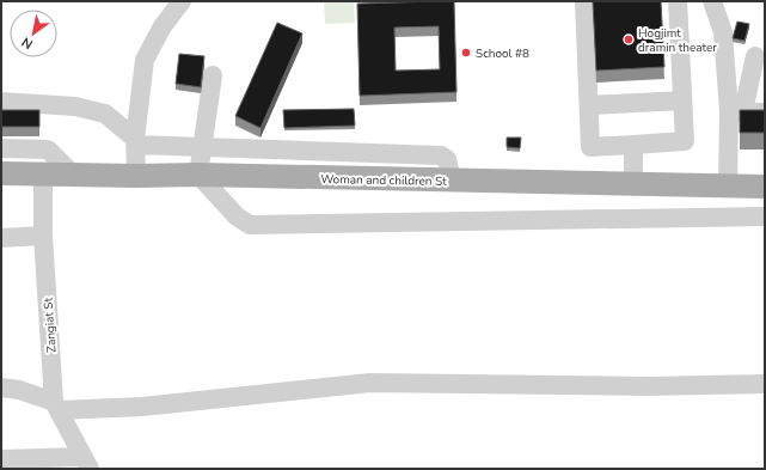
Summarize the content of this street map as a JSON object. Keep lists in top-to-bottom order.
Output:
{
  "streets": {
    "main road": ["Woman and children St"],
    "street": ["Zangiat St"]
  },
  "crossings": [
    ["Woman and children St", "Zangiat St"]
  ],
  "places": ["Hogjimt dramin theater", "School #8"],
  "north": "bottom left"
}
